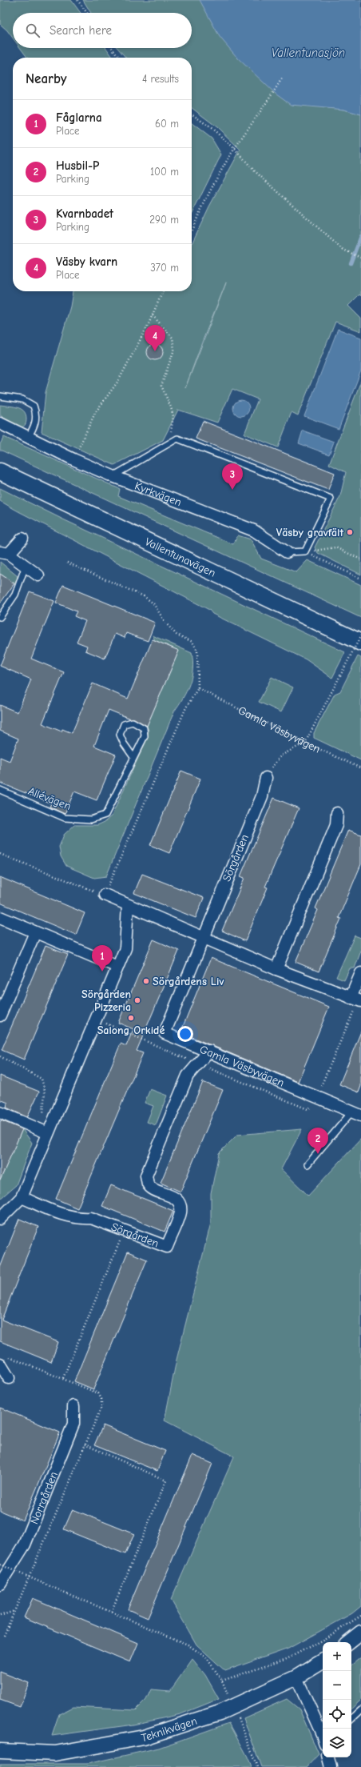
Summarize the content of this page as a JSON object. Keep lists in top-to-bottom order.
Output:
{
  "streets": {
    "main road": ["Vallentunavägen"],
    "street": [
      "Kyrkvägen",
      "Gamla Väsbyvägen",
      "Sörgården",
      "Norrgården",
      "Teknikvägen"
    ],
    "lane": ["Allévägen"]
  },
  "crossings": [
    ["Gamla Väsbyvägen", "Sörgården"]
  ],
  "water": ["Vallentunasjön"],
  "places": [
    "Väsby gravfält",
    "Sörgårdens Liv",
    "Sörgården Pizzeria",
    "Salong Orkidé"
  ],
  "page": {
    "search": "Search here",
    "heading": ["Nearby", "4 results"],
    "list": [
      {
        "mark": "1",
        "name": "Fåglarna",
        "note": "Place",
        "value": "60 m"
      },
      {
        "mark": "2",
        "name": "Husbil-P",
        "note": "Parking",
        "value": "100 m"
      },
      {
        "mark": "3",
        "name": "Kvarnbadet",
        "note": "Parking",
        "value": "290 m"
      },
      {
        "mark": "4",
        "name": "Väsby kvarn",
        "note": "Place",
        "value": "370 m"
      }
    ],
    "pins": [
      "4",
      "3",
      "1",
      "2"
    ],
    "map_buttons": ["+", "−"]
  }
}
